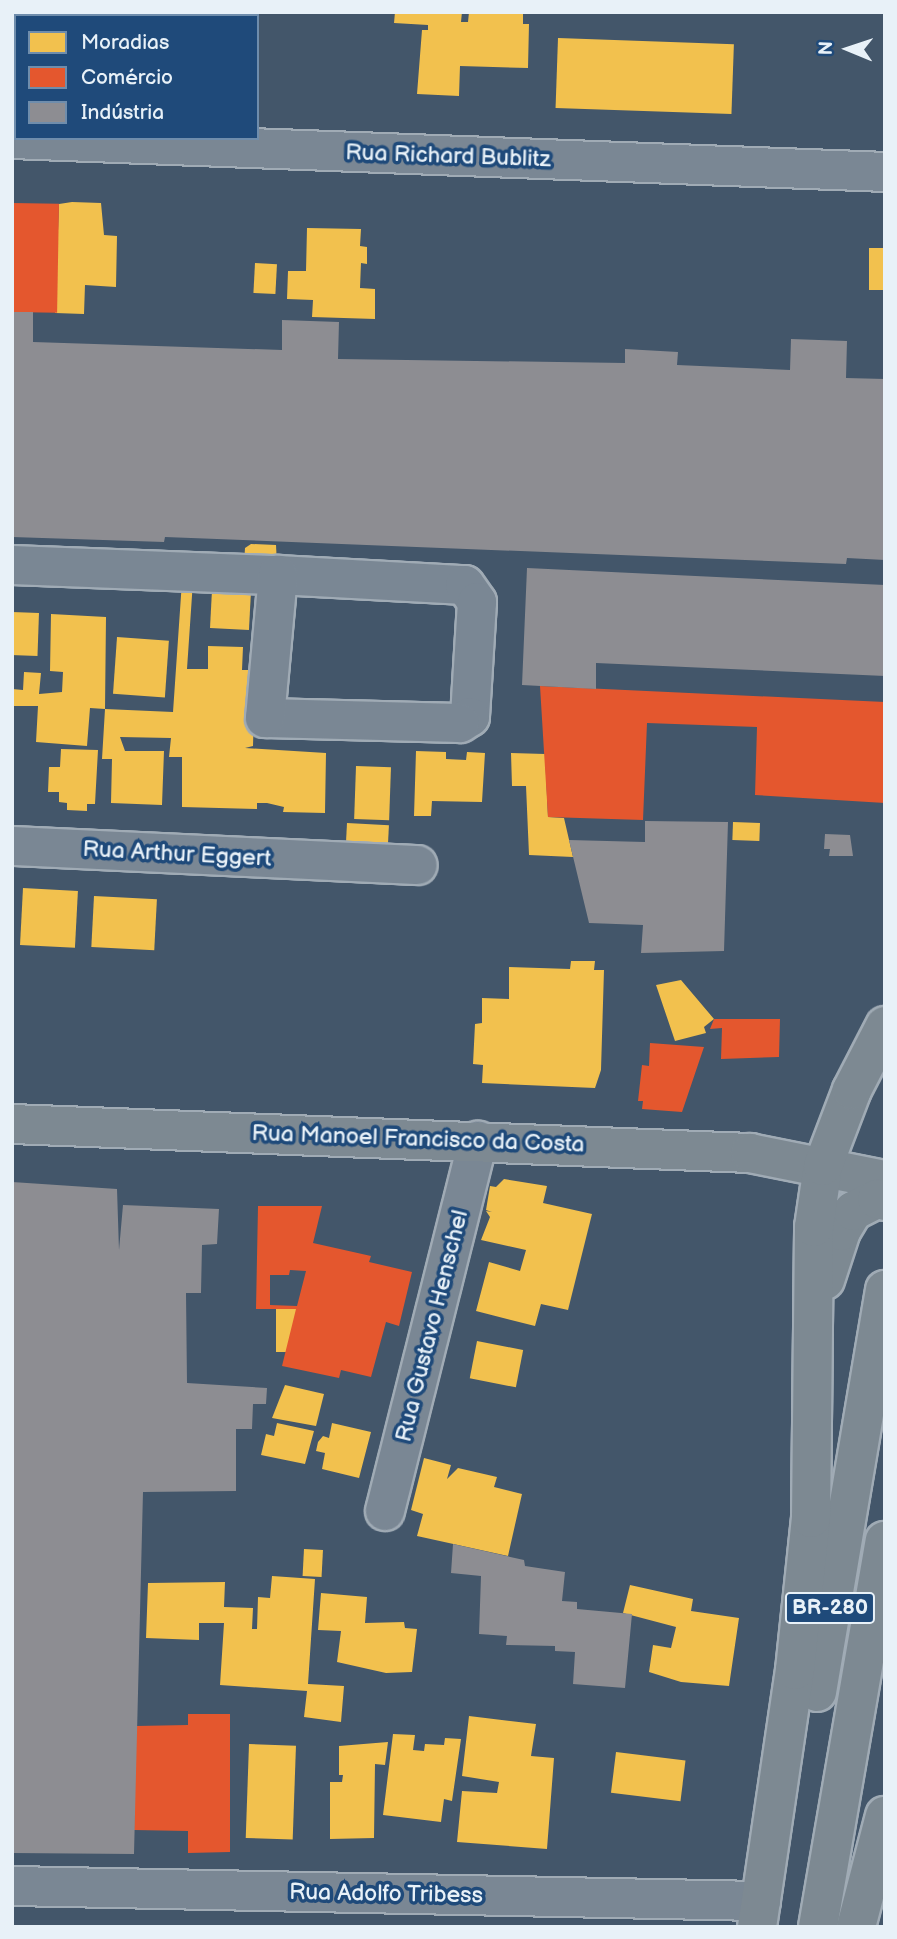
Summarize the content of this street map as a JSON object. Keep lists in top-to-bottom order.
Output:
{
  "streets": {
    "main road": ["Rua Manoel Francisco da Costa", "BR-280"],
    "street": [
      "Rua Richard Bublitz",
      "Rua Arthur Eggert",
      "Rua Gustavo Henschel",
      "Rua Adolfo Tribess"
    ]
  },
  "crossings": [
    ["Rua Manoel Francisco da Costa", "Rua Gustavo Henschel"],
    ["BR-280", "Rua Adolfo Tribess"]
  ],
  "legend": ["Moradias", "Comércio", "Indústria"],
  "north": "left"
}
